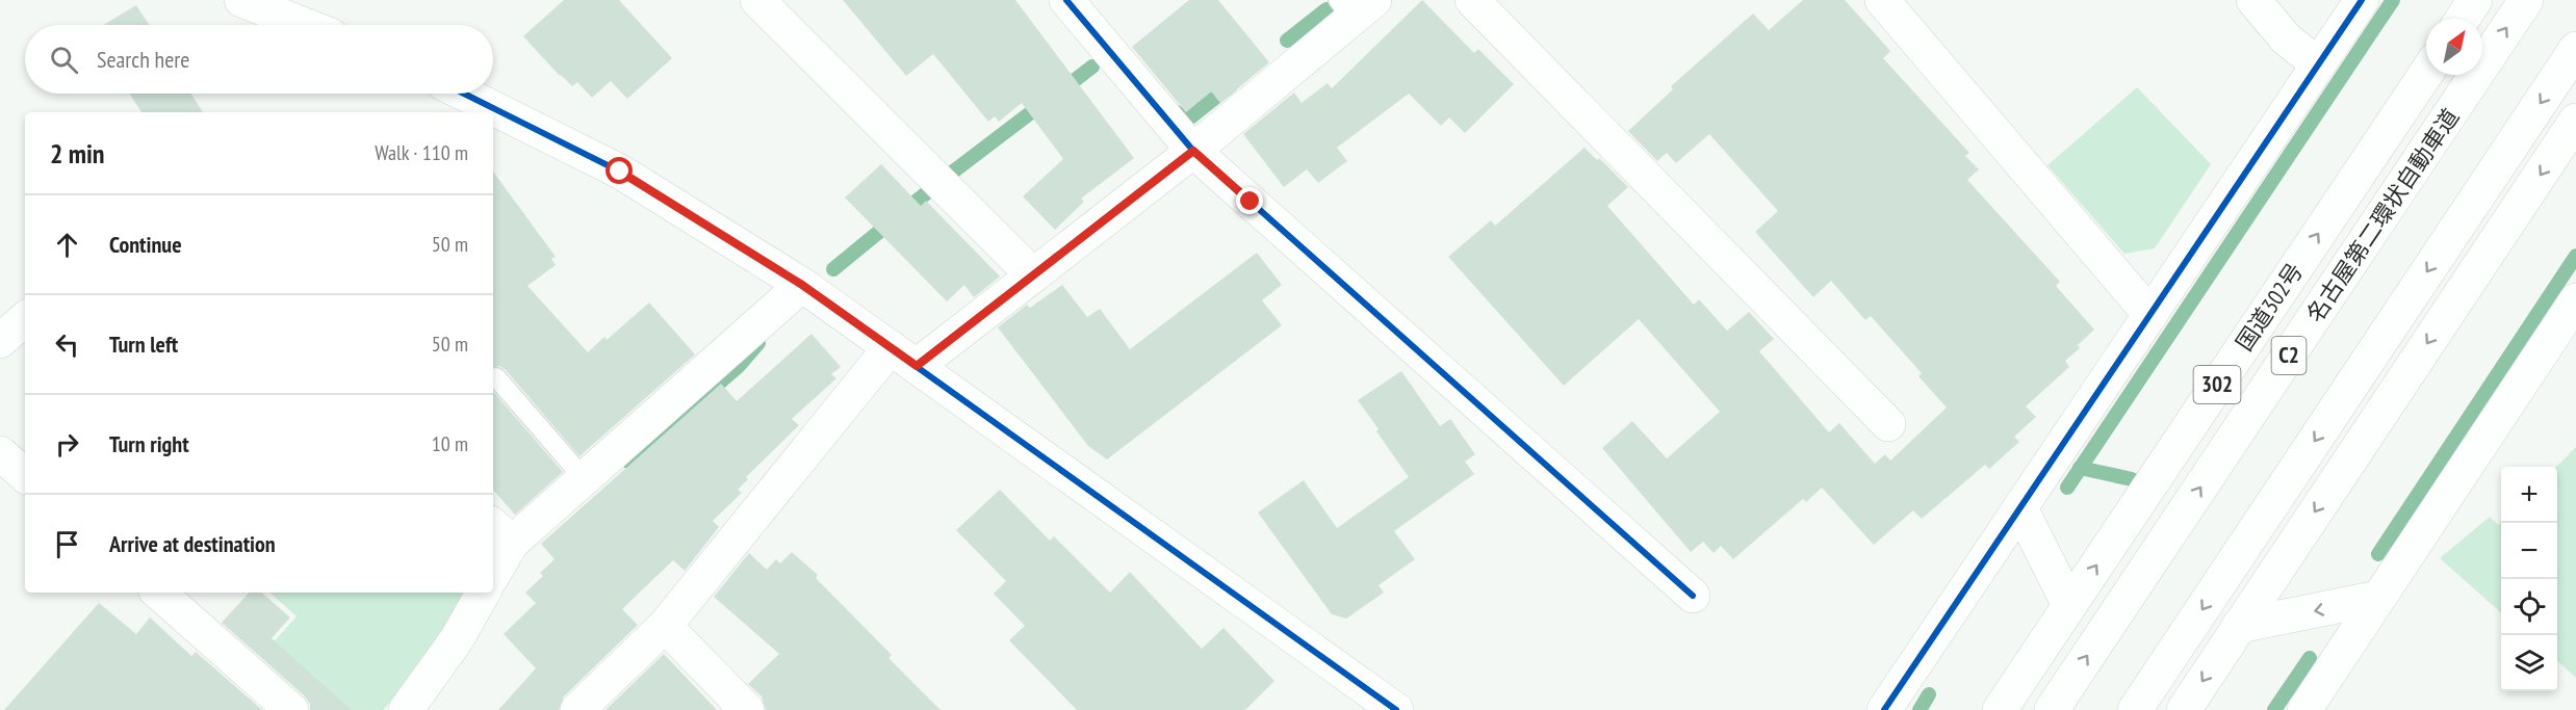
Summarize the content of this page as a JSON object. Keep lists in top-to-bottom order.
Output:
{
  "streets": {
    "main road": [
      "名古屋第二環状自動車道",
      "国道302号",
      "C2",
      "302"
    ]
  },
  "north": "top right",
  "page": {
    "search": "Search here",
    "heading": ["2 min", "Walk · 110 m"],
    "list": [
      ["Continue", "50 m"],
      ["Turn left", "50 m"],
      ["Turn right", "10 m"],
      "Arrive at destination"
    ],
    "map_buttons": ["+", "−"]
  }
}
